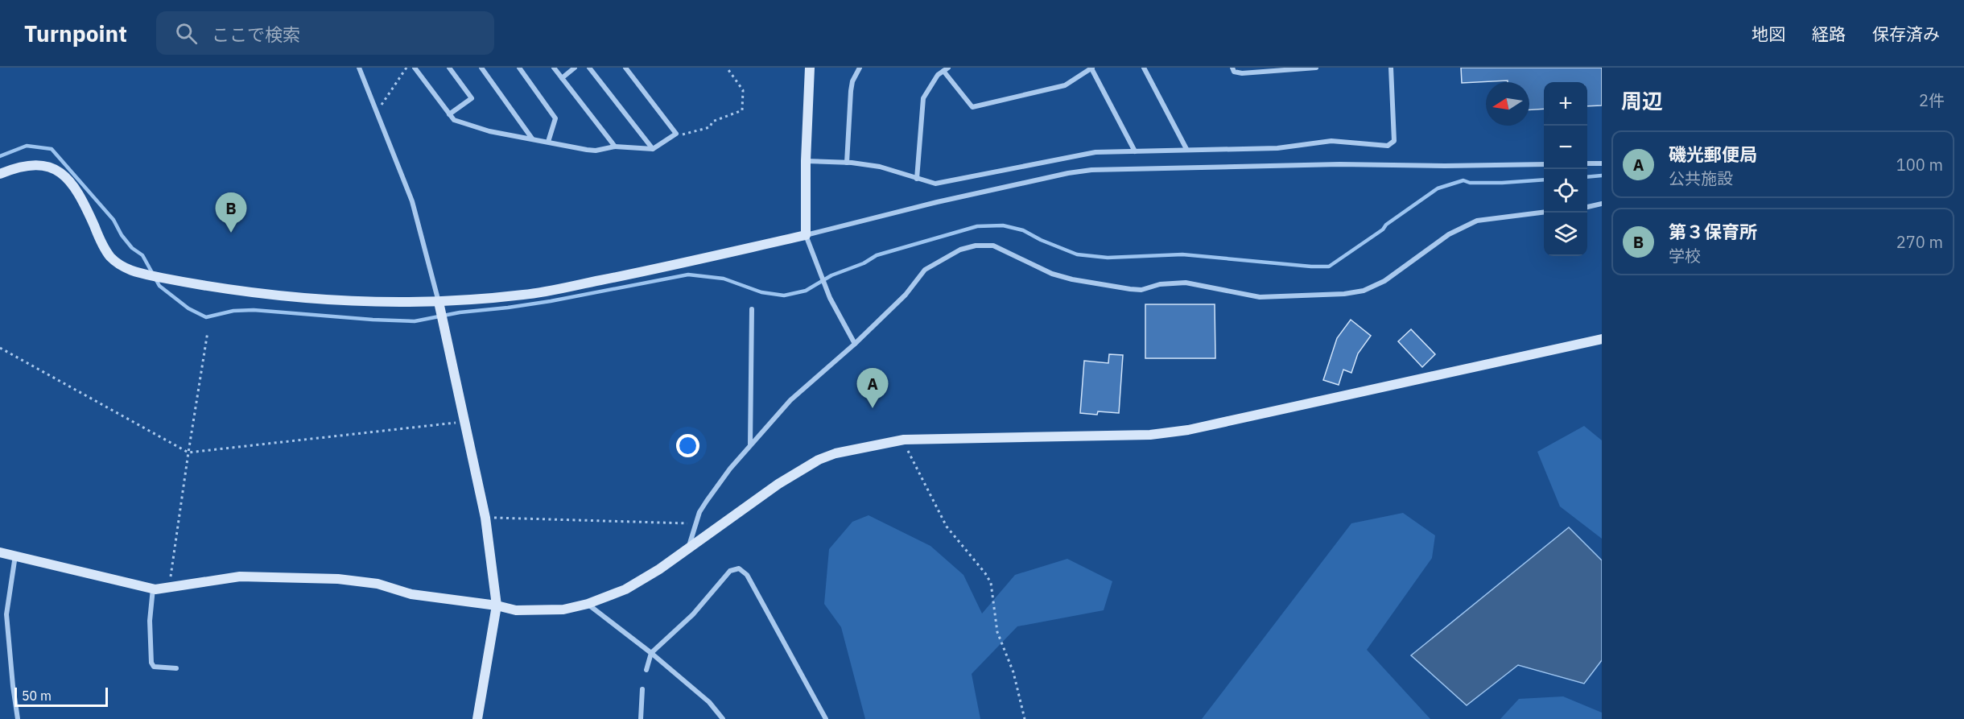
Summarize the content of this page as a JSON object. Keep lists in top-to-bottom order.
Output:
{
  "scale_bar": "50 m",
  "north": "left",
  "page": {
    "header": "Turnpoint",
    "search": "ここで検索",
    "nav": ["地図", "経路", "保存済み"],
    "heading": ["周辺", "2件"],
    "map_buttons": ["+", "−"],
    "list": [
      {
        "mark": "A",
        "name": "磯光郵便局",
        "note": "公共施設",
        "value": "100 m"
      },
      {
        "mark": "B",
        "name": "第３保育所",
        "note": "学校",
        "value": "270 m"
      }
    ],
    "pins": ["B", "A"],
    "scale": "50 m"
  }
}
